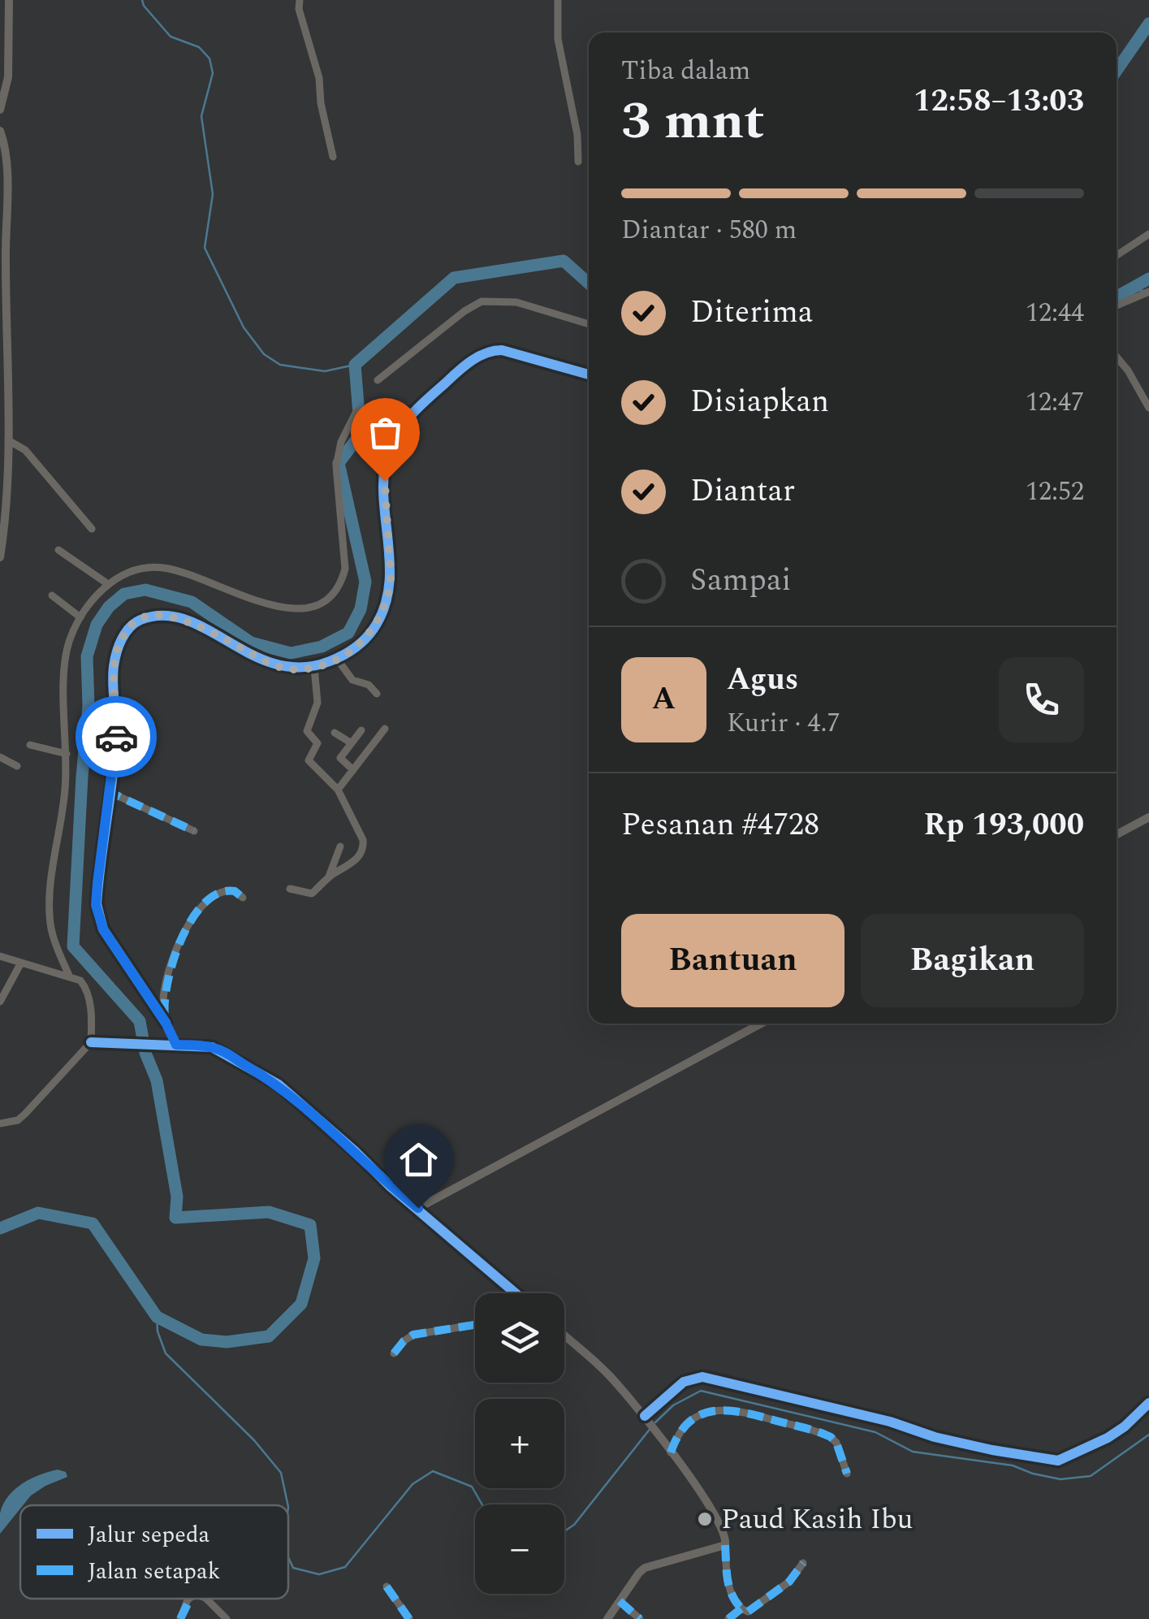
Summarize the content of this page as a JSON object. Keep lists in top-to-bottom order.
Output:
{
  "places": ["Paud Kasih Ibu"],
  "legend": ["Jalur sepeda", "Jalan setapak"],
  "page": {
    "heading": ["3 mnt", "Tiba dalam", "12:58–13:03"],
    "panel": [
      "Agus",
      "Kurir · 4.7",
      "Pesanan #4728",
      "Rp 193,000"
    ],
    "bar": "Diantar · 580 m",
    "list": [
      ["Diterima", "12:44"],
      ["Disiapkan", "12:47"],
      ["Diantar", "12:52"],
      "Sampai"
    ],
    "round": "A",
    "buttons": ["Bantuan", "Bagikan"],
    "map_buttons": ["+", "−"]
  }
}
